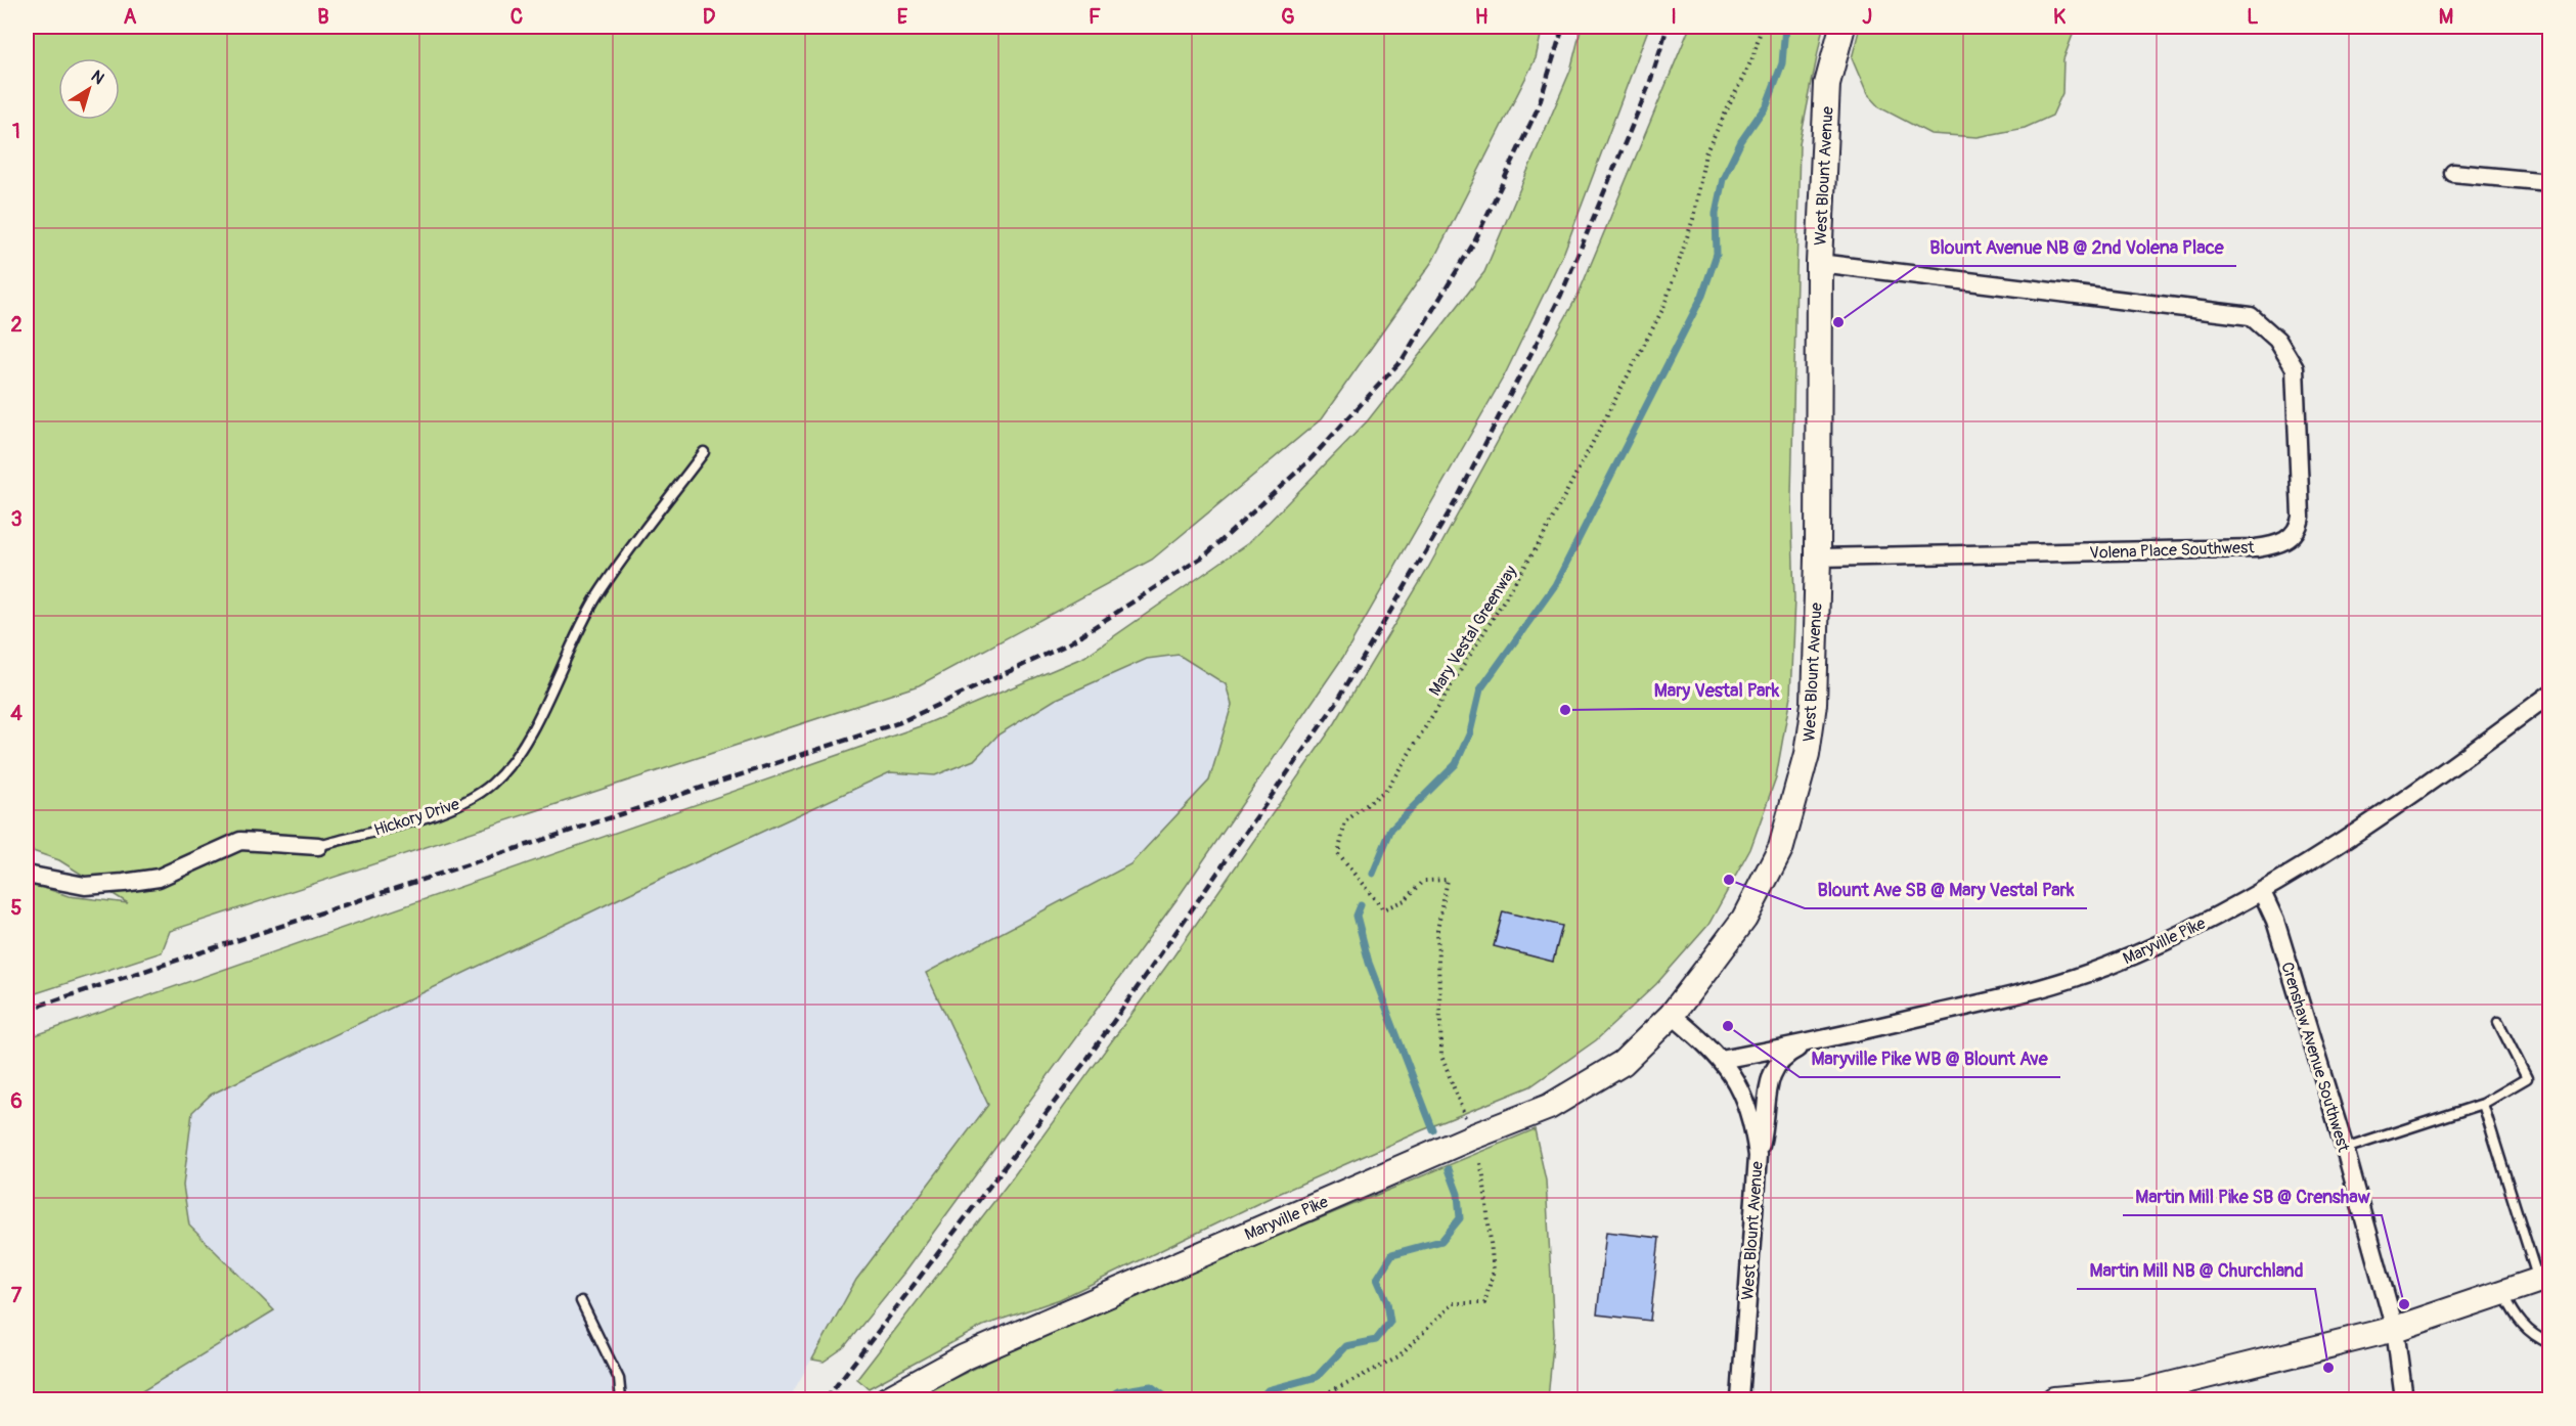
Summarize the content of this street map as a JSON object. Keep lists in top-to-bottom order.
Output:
{
  "streets": {
    "street": [
      "West Blount Avenue",
      "Volena Place Southwest",
      "Hickory Drive",
      "Maryville Pike",
      "Crenshaw Avenue Southwest"
    ],
    "path": ["Mary Vestal Greenway"]
  },
  "crossings": [
    ["West Blount Avenue", "Volena Place Southwest"],
    ["West Blount Avenue", "Maryville Pike"],
    ["Mary Vestal Greenway", "Maryville Pike"],
    ["Maryville Pike", "Crenshaw Avenue Southwest"]
  ],
  "places": [
    "Blount Avenue NB @ 2nd Volena Place",
    "Mary Vestal Park",
    "Blount Ave SB @ Mary Vestal Park",
    "Maryville Pike WB @ Blount Ave",
    "Martin Mill Pike SB @ Crenshaw",
    "Martin Mill NB @ Churchland"
  ],
  "north": "top right",
  "grid": {
    "columns": [
      "A",
      "B",
      "C",
      "D",
      "E",
      "F",
      "G",
      "H",
      "I",
      "J",
      "K",
      "L",
      "M"
    ],
    "rows": [
      "1",
      "2",
      "3",
      "4",
      "5",
      "6",
      "7"
    ]
  }
}
